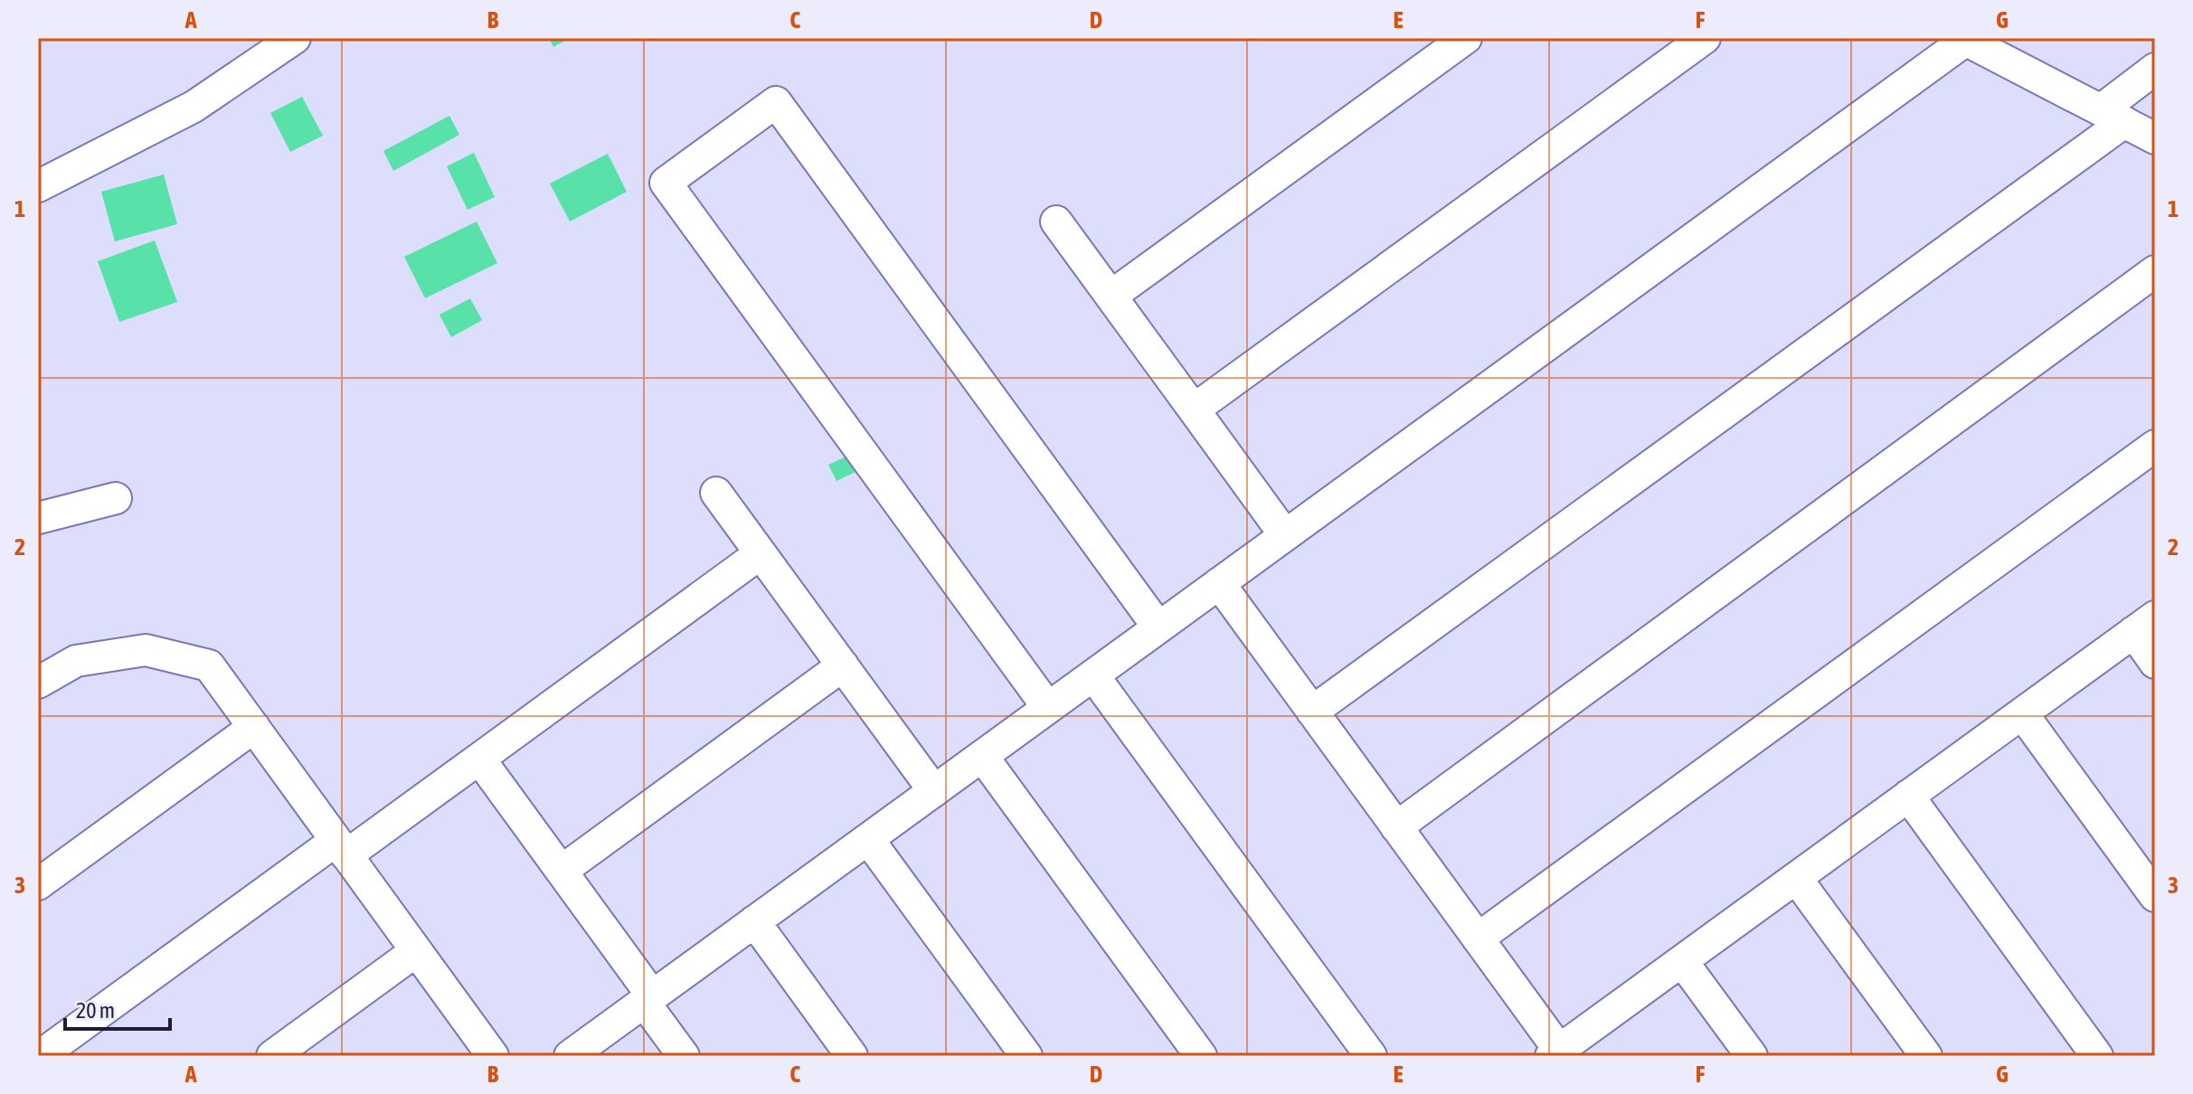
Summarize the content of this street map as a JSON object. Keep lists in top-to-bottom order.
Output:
{
  "scale_bar": "20 m",
  "grid": {
    "columns": [
      "A",
      "B",
      "C",
      "D",
      "E",
      "F",
      "G"
    ],
    "rows": ["1", "2", "3"]
  }
}
